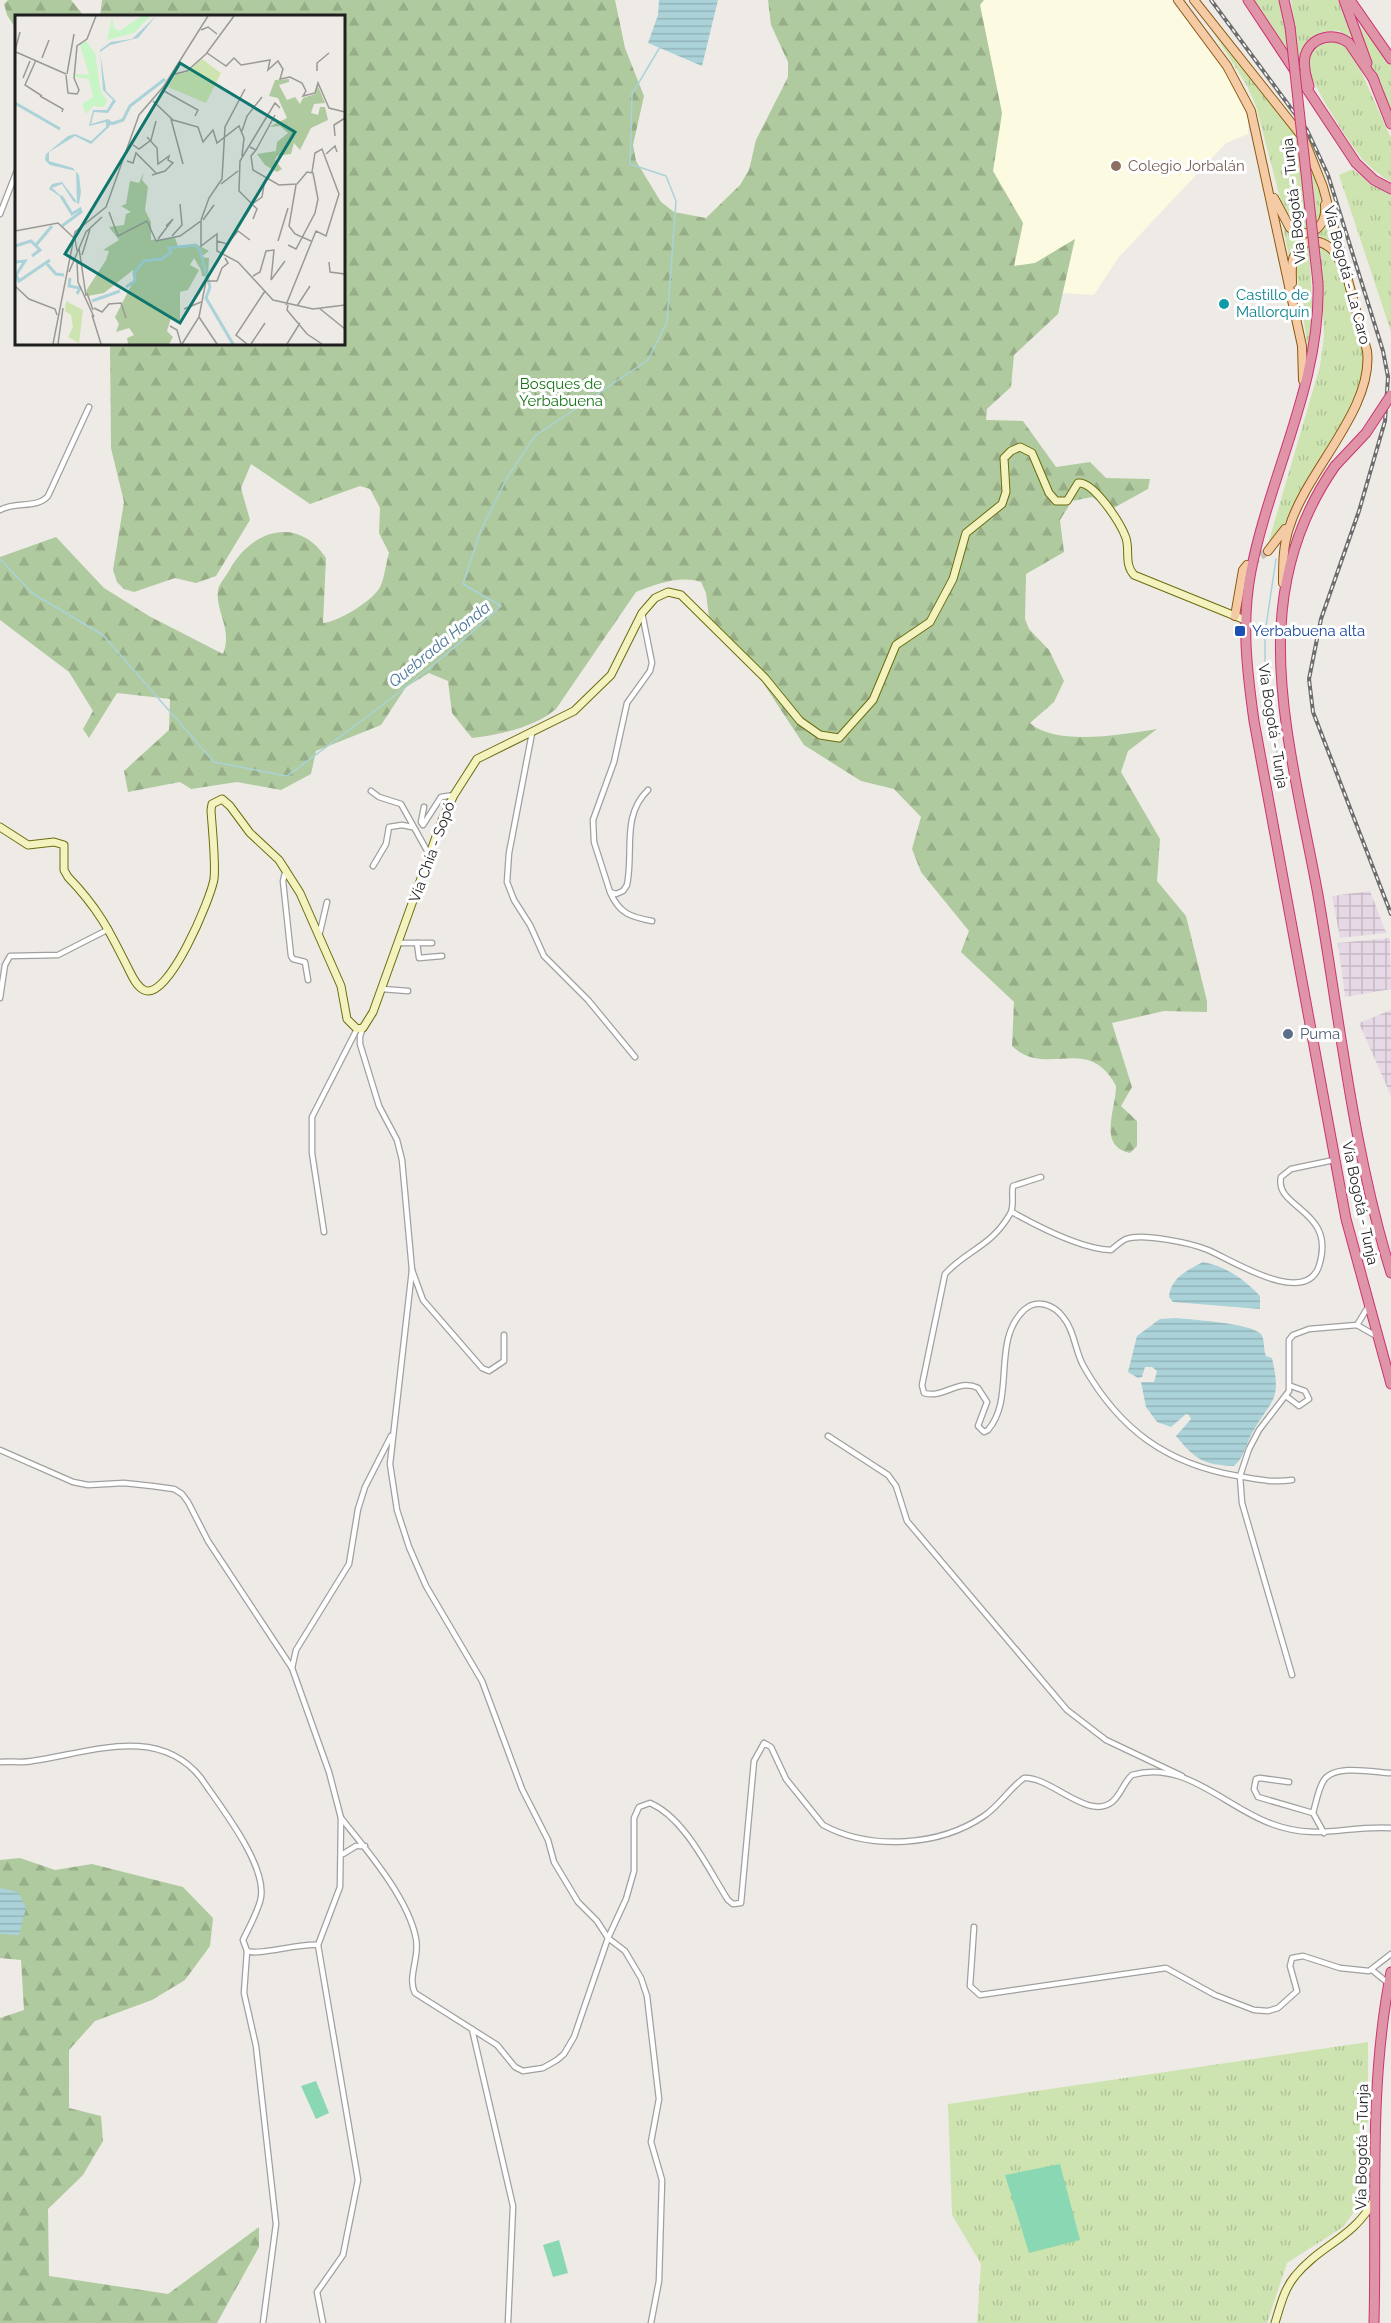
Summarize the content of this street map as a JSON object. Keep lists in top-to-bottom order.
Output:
{
  "streets": {
    "highway": ["Vía Bogotá - Tunja"],
    "main road": ["Vía Bogotá - La Caro"],
    "street": ["Vía Chía - Sopó"]
  },
  "crossings": [
    ["Vía Bogotá - Tunja", "Vía Bogotá - La Caro"],
    ["Vía Bogotá - Tunja", "Vía Chía - Sopó"]
  ],
  "water": ["Quebrada Honda"],
  "parks": ["Bosques de Yerbabuena"],
  "places": {
    "other": ["Colegio Jorbalán", "Castillo de Mallorquín", "Puma"],
    "transit": ["Yerbabuena alta"]
  }
}
